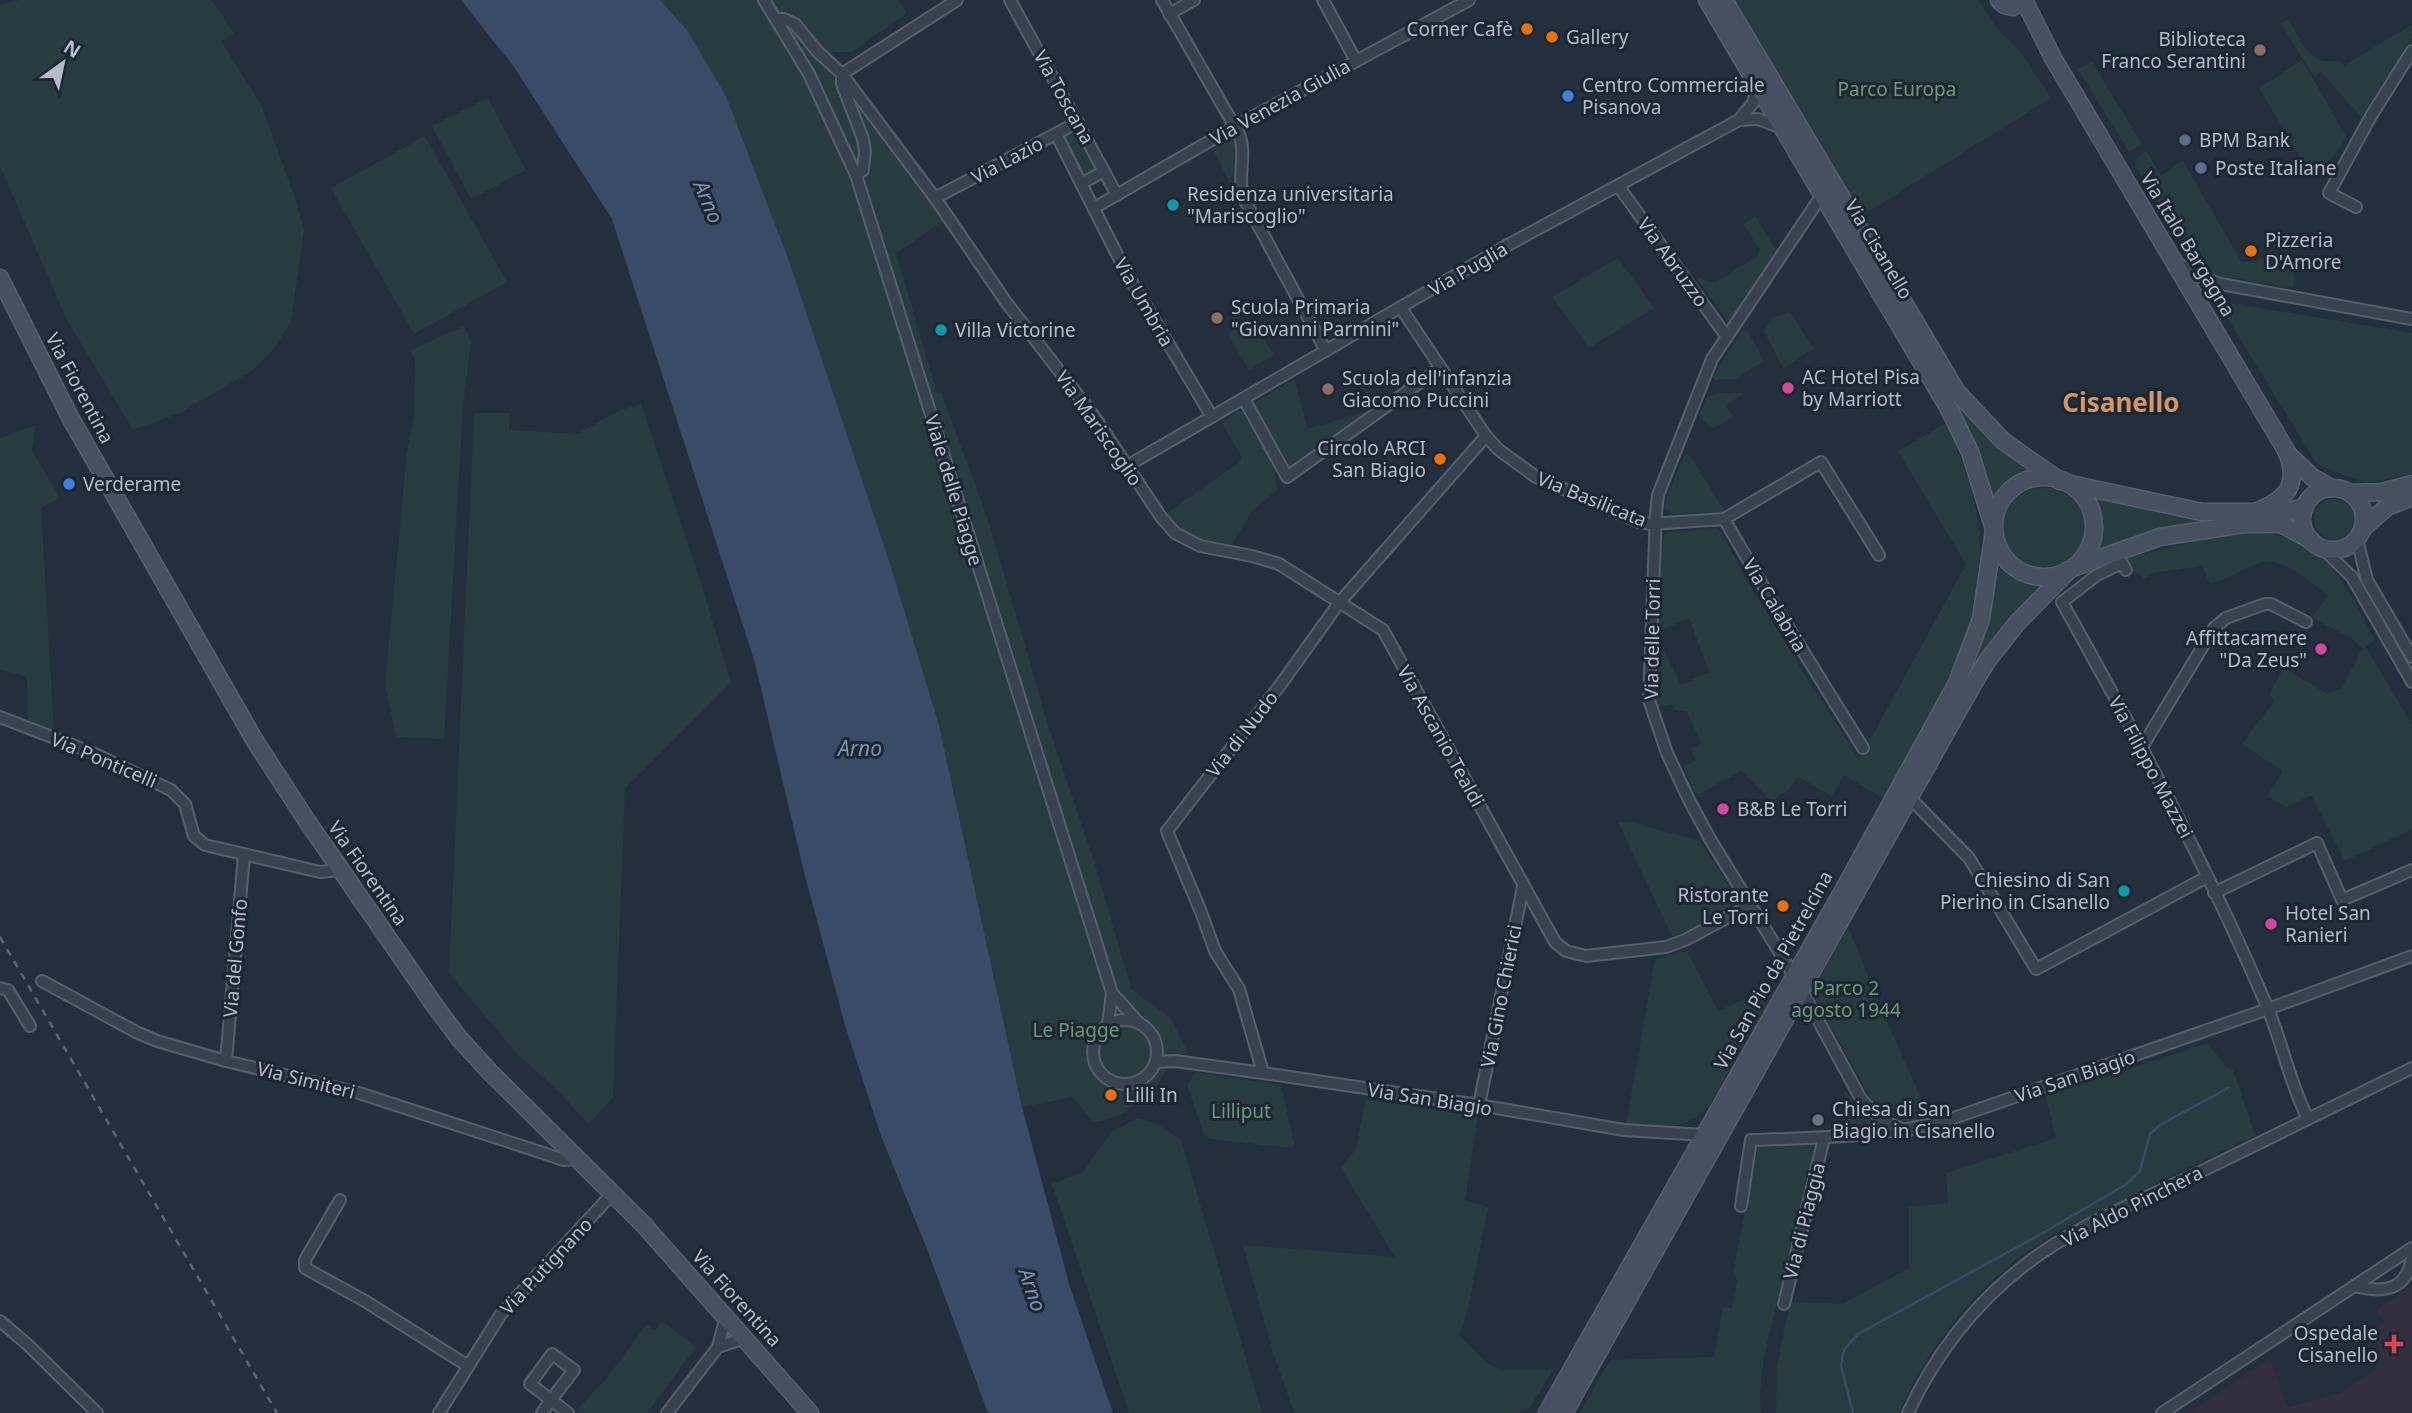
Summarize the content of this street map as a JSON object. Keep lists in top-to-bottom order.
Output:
{
  "streets": {
    "main road": [
      "Via Italo Bargagna",
      "Via Cisanello",
      "Via Fiorentina",
      "Via San Pio da Pietrelcina"
    ],
    "street": [
      "Via Toscana",
      "Via Venezia Giulia",
      "Via Lazio",
      "Via Abruzzo",
      "Via Puglia",
      "Via Umbria",
      "Via Mariscoglio",
      "Viale delle Piagge",
      "Via Basilicata",
      "Via Calabria",
      "Via delle Torri",
      "Via di Nudo",
      "Via Ascanio Tealdi",
      "Via Ponticelli",
      "Via Filippo Mazzei",
      "Via del Gonfo",
      "Via Gino Chierici",
      "Via San Biagio",
      "Via Simiteri",
      "Via Aldo Pinchera",
      "Via di Piaggia",
      "Via Putignano"
    ]
  },
  "crossings": [
    ["Via Toscana", "Via Venezia Giulia"],
    ["Via Toscana", "Via Lazio"],
    ["Via Venezia Giulia", "Via Umbria"],
    ["Via Lazio", "Via Umbria"],
    ["Via Lazio", "Via Mariscoglio"],
    ["Via Cisanello", "Via Puglia"],
    ["Via Cisanello", "Via delle Torri"],
    ["Via Cisanello", "Via San Pio da Pietrelcina"],
    ["Via Abruzzo", "Via Puglia"],
    ["Via Abruzzo", "Via delle Torri"],
    ["Via Puglia", "Via Umbria"],
    ["Via Puglia", "Via Mariscoglio"],
    ["Via Puglia", "Via Basilicata"],
    ["Via Fiorentina", "Via Ponticelli"],
    ["Via Fiorentina", "Via Simiteri"],
    ["Via Fiorentina", "Via Putignano"],
    ["Via Mariscoglio", "Viale delle Piagge"],
    ["Via Mariscoglio", "Via di Nudo"],
    ["Via Mariscoglio", "Via Ascanio Tealdi"],
    ["Viale delle Piagge", "Via San Biagio"],
    ["Via Basilicata", "Via delle Torri"],
    ["Via Basilicata", "Via di Nudo"],
    ["Via delle Torri", "Via Ascanio Tealdi"],
    ["Via delle Torri", "Via San Pio da Pietrelcina"],
    ["Via delle Torri", "Via San Biagio"],
    ["Via di Nudo", "Via Ascanio Tealdi"],
    ["Via di Nudo", "Via San Biagio"],
    ["Via Ascanio Tealdi", "Via Gino Chierici"],
    ["Via Ponticelli", "Via del Gonfo"],
    ["Via Filippo Mazzei", "Via San Biagio"],
    ["Via Filippo Mazzei", "Via Aldo Pinchera"],
    ["Via del Gonfo", "Via Simiteri"],
    ["Via San Pio da Pietrelcina", "Via San Biagio"],
    ["Via Gino Chierici", "Via San Biagio"],
    ["Via San Biagio", "Via di Piaggia"]
  ],
  "districts": ["Cisanello"],
  "water": ["Arno"],
  "parks": [
    "Parco Europa",
    "Parco 2 agosto 1944",
    "Le Piagge",
    "Lilliput"
  ],
  "places": {
    "other": [
      "Corner Cafè",
      "Gallery",
      "Biblioteca Franco Serantini",
      "Centro Commerciale Pisanova",
      "BPM Bank",
      "Poste Italiane",
      "Residenza universitaria \"Mariscoglio\"",
      "Pizzeria D'Amore",
      "Scuola Primaria \"Giovanni Parmini\"",
      "Villa Victorine",
      "AC Hotel Pisa by Marriott",
      "Scuola dell'infanzia Giacomo Puccini",
      "Circolo ARCI San Biagio",
      "Verderame",
      "Affittacamere \"Da Zeus\"",
      "B&B Le Torri",
      "Chiesino di San Pierino in Cisanello",
      "Ristorante Le Torri",
      "Hotel San Ranieri",
      "Lilli In",
      "Chiesa di San Biagio in Cisanello"
    ],
    "health": ["Ospedale Cisanello"]
  },
  "north": "top right"
}
